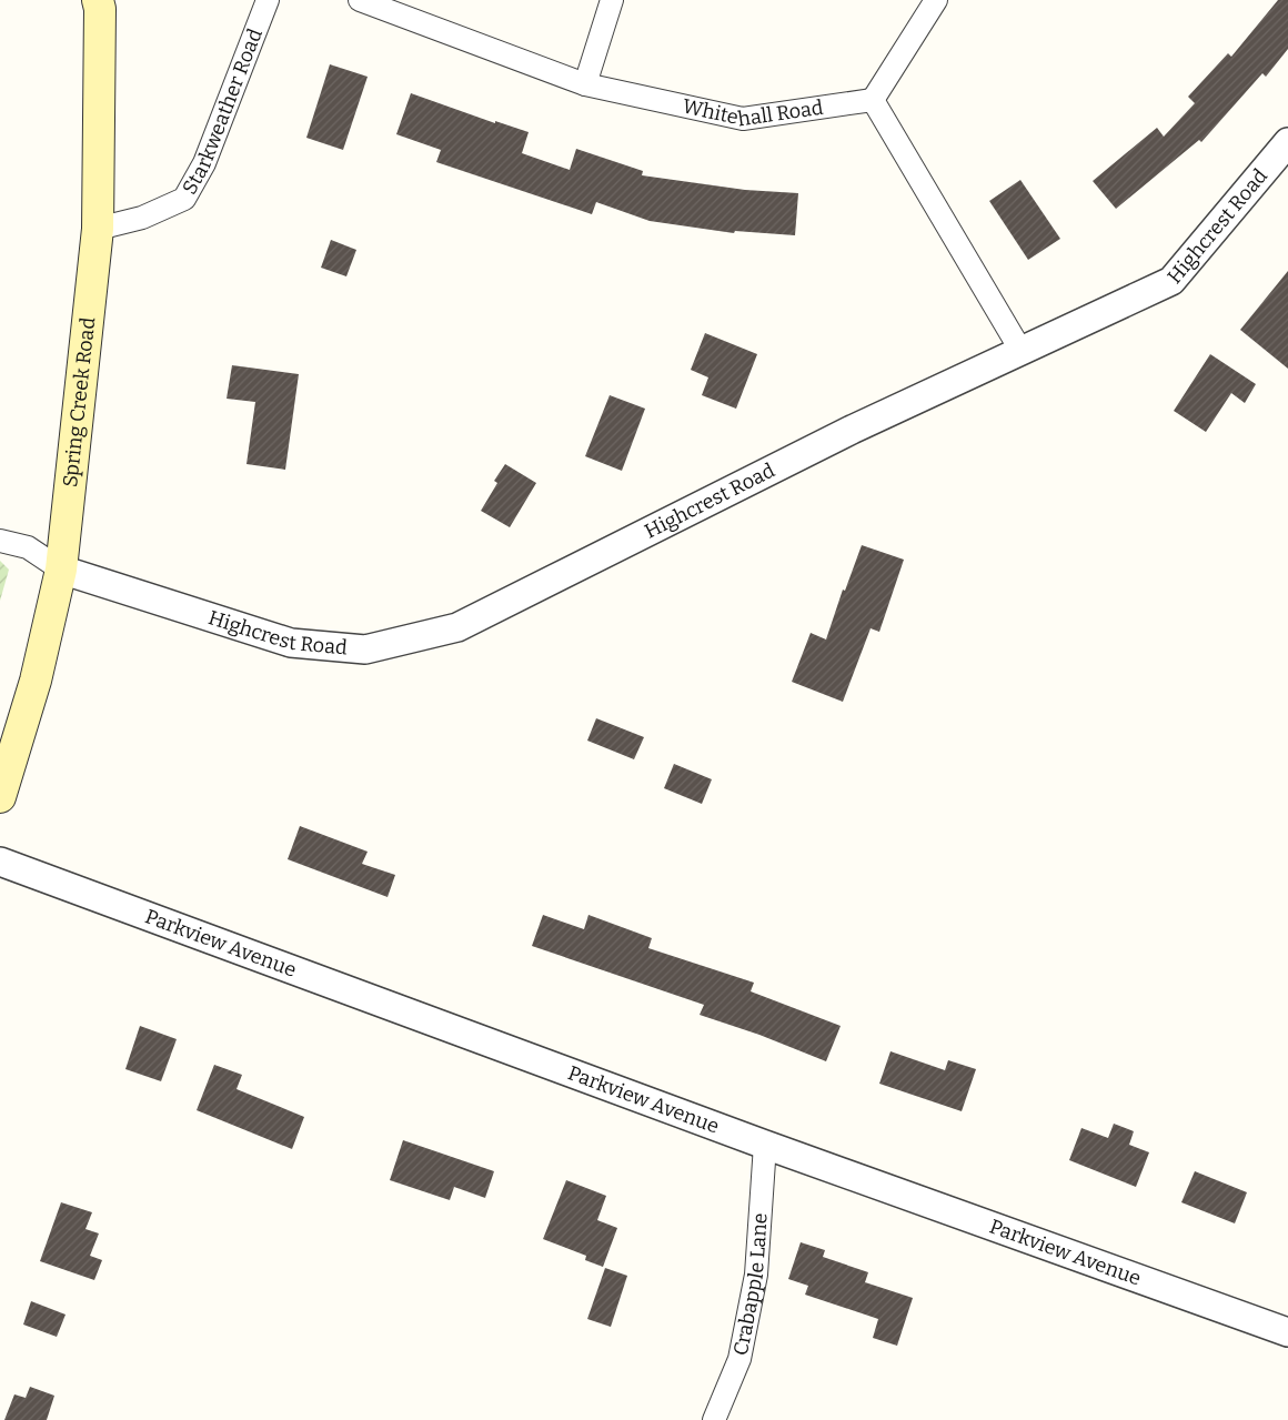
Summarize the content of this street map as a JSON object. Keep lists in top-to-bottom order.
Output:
{
  "streets": {
    "main road": ["Spring Creek Road"],
    "street": [
      "Whitehall Road",
      "Starkweather Road",
      "Highcrest Road",
      "Parkview Avenue",
      "Crabapple Lane"
    ]
  },
  "crossings": [
    ["Starkweather Road", "Spring Creek Road"],
    ["Highcrest Road", "Spring Creek Road"],
    ["Parkview Avenue", "Crabapple Lane"]
  ]
}
